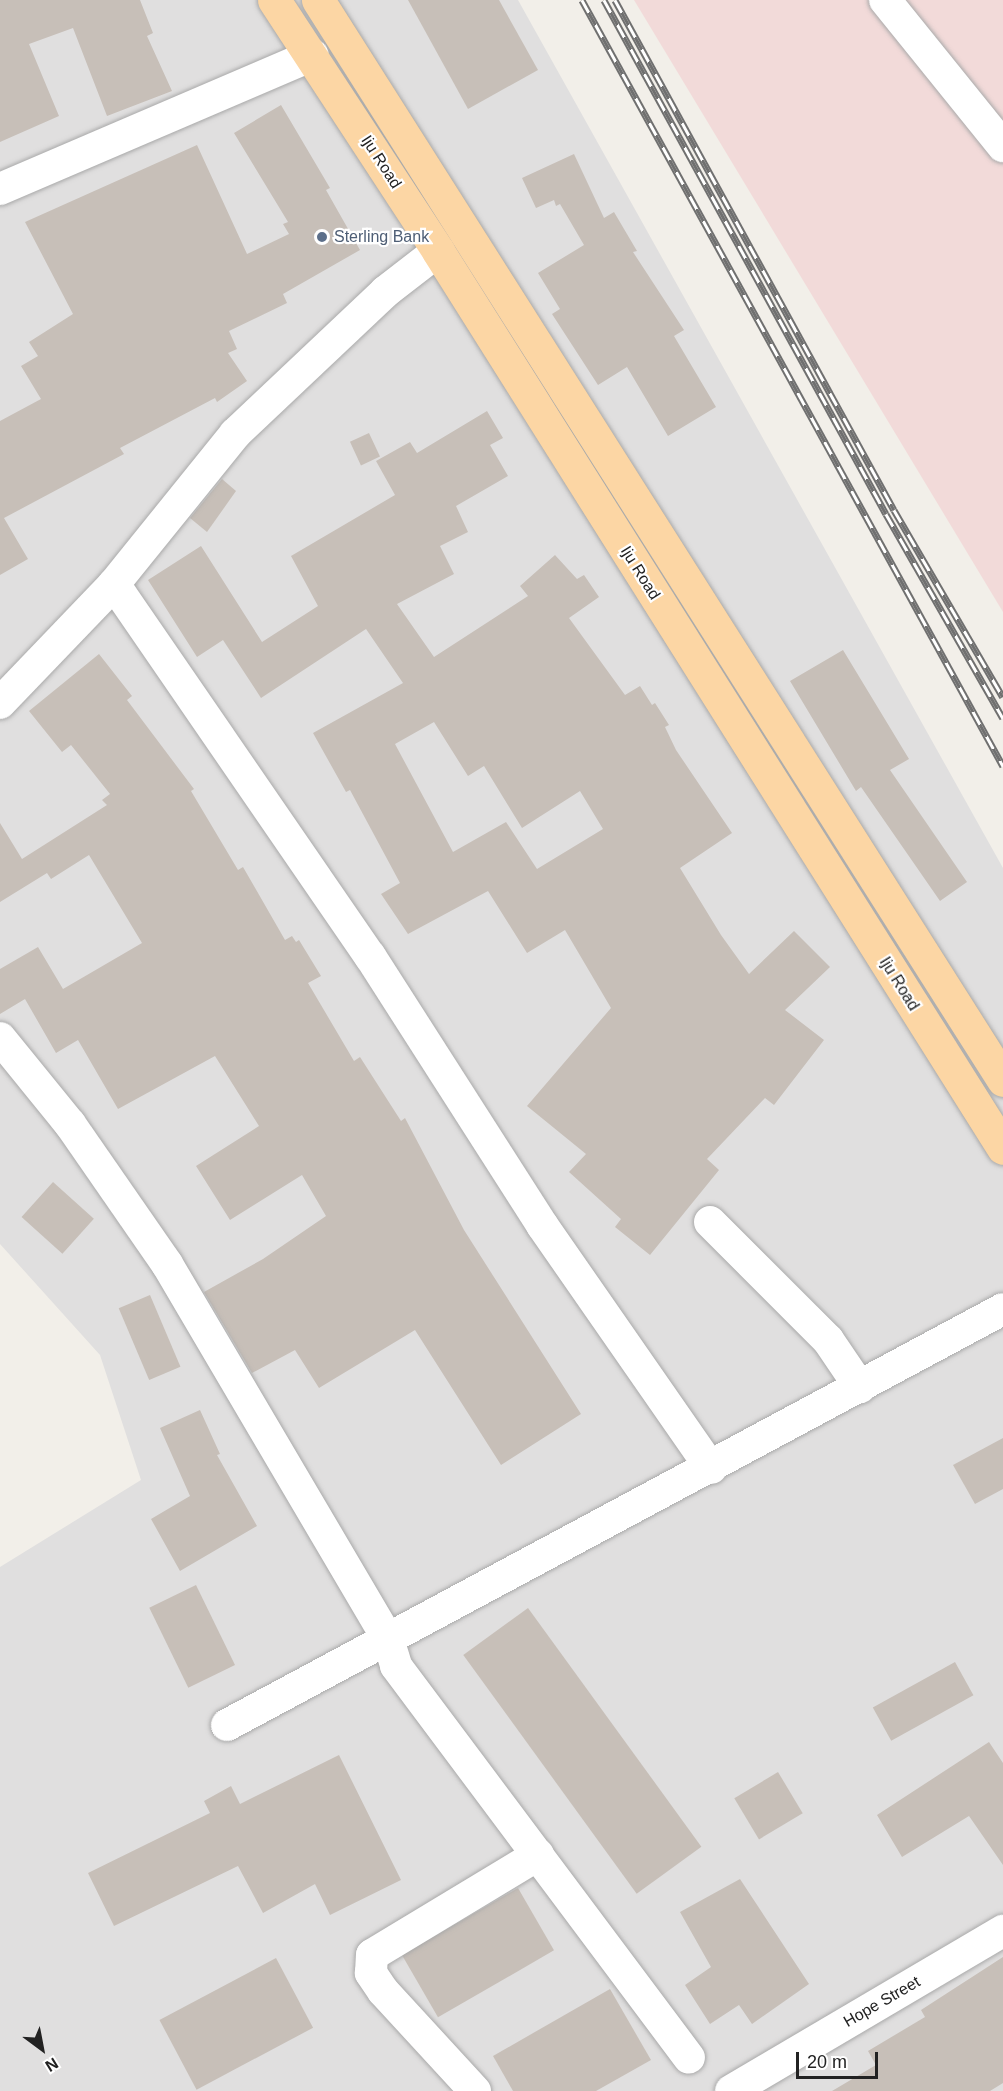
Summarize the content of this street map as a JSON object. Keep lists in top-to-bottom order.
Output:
{
  "streets": {
    "main road": ["Iju Road"],
    "street": ["Hope Street"]
  },
  "places": ["Sterling Bank"],
  "scale_bar": "20 m",
  "north": "bottom right"
}
